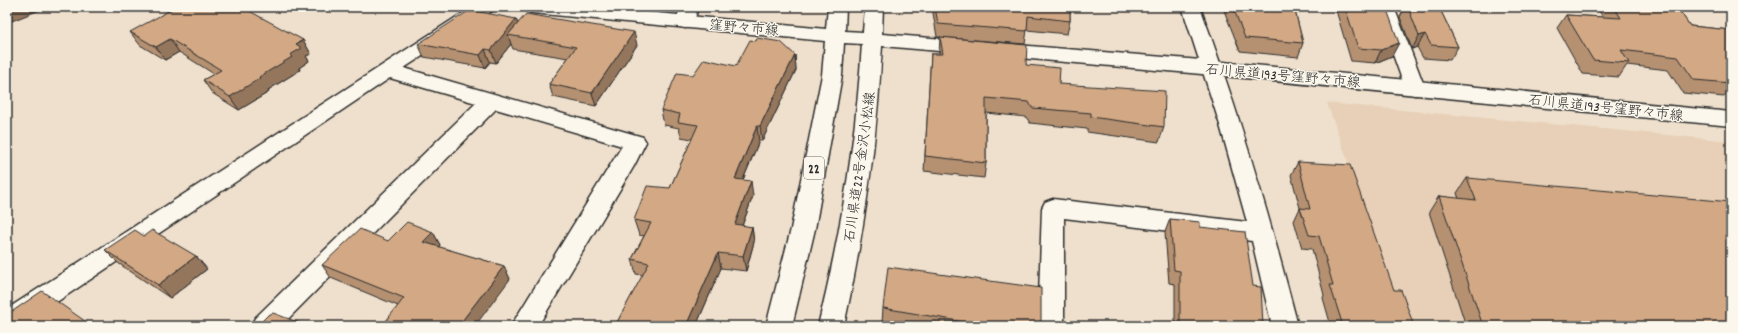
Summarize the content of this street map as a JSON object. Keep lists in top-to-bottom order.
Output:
{
  "streets": {
    "street": [
      "窪野々市線",
      "石川県道193号窪野々市線",
      "石川県道22号金沢小松線",
      "22"
    ]
  },
  "crossings": [
    ["窪野々市線", "石川県道193号窪野々市線"],
    ["窪野々市線", "22"],
    ["石川県道193号窪野々市線", "石川県道22号金沢小松線"],
    ["石川県道193号窪野々市線", "22"]
  ]
}
